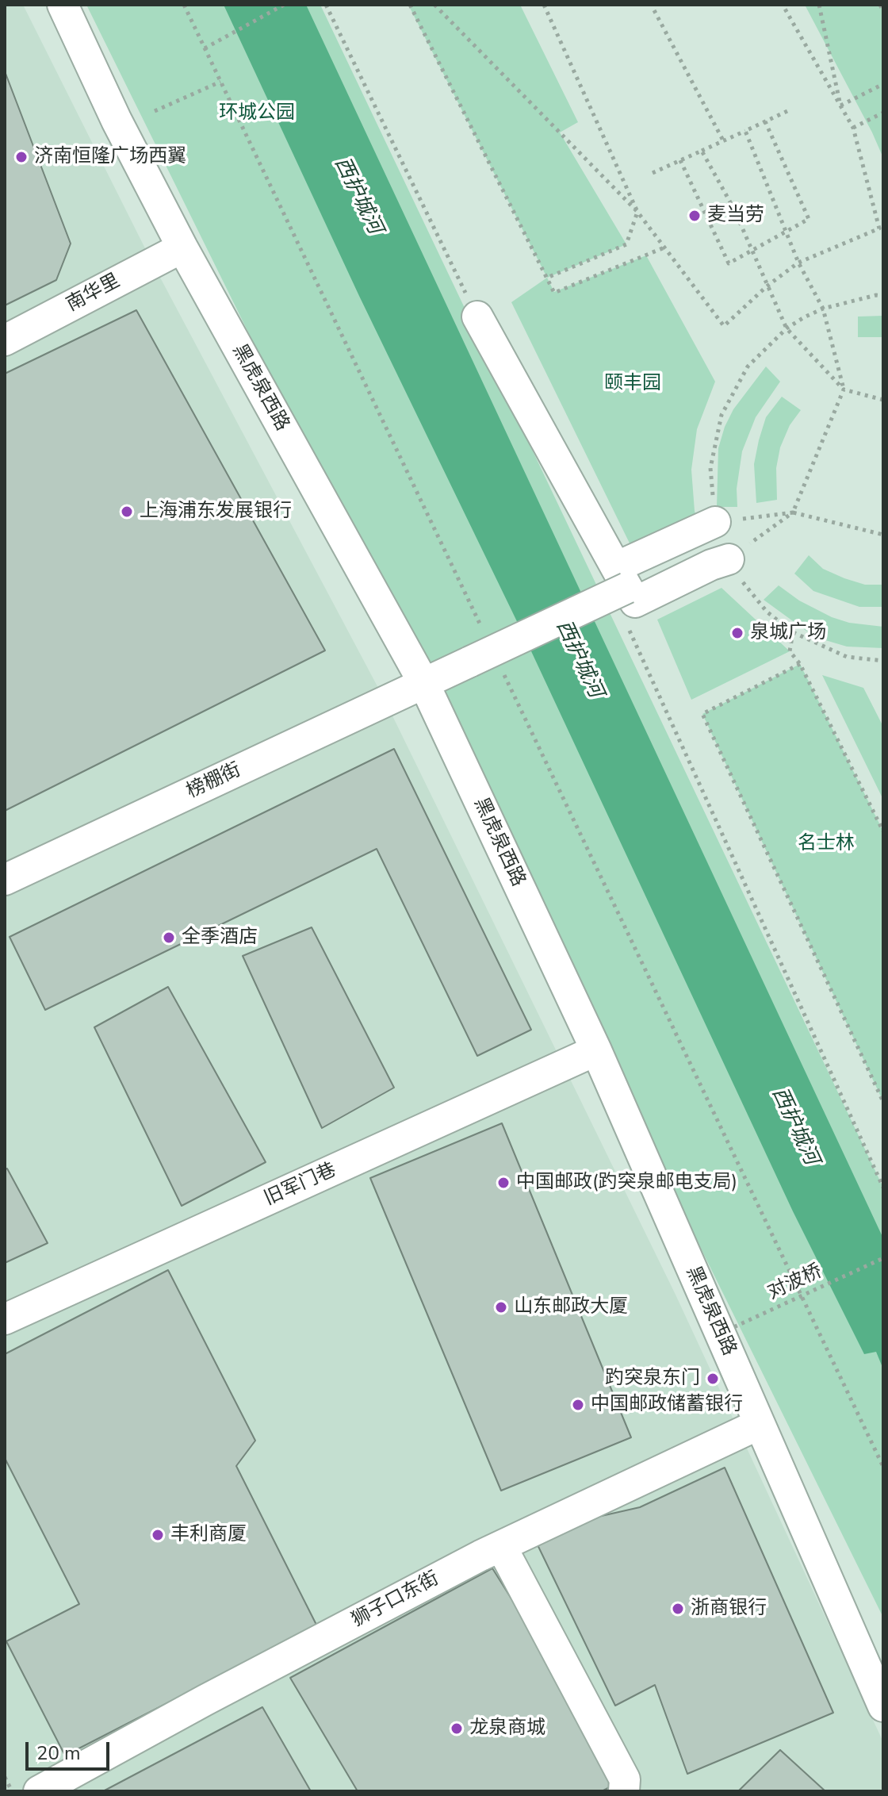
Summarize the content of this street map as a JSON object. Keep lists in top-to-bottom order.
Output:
{
  "streets": {
    "street": [
      "南华里",
      "黑虎泉西路",
      "榜棚街",
      "旧军门巷",
      "狮子口东街"
    ],
    "path": ["对波桥"]
  },
  "crossings": [
    ["南华里", "黑虎泉西路"],
    ["黑虎泉西路", "榜棚街"],
    ["黑虎泉西路", "旧军门巷"],
    ["黑虎泉西路", "对波桥"],
    ["黑虎泉西路", "狮子口东街"]
  ],
  "water": ["西护城河"],
  "parks": ["环城公园", "颐丰园", "名士林"],
  "places": [
    "济南恒隆广场西翼",
    "麦当劳",
    "上海浦东发展银行",
    "泉城广场",
    "全季酒店",
    "中国邮政(趵突泉邮电支局)",
    "山东邮政大厦",
    "趵突泉东门",
    "中国邮政储蓄银行",
    "丰利商厦",
    "浙商银行",
    "龙泉商城"
  ],
  "scale_bar": "20 m"
}
